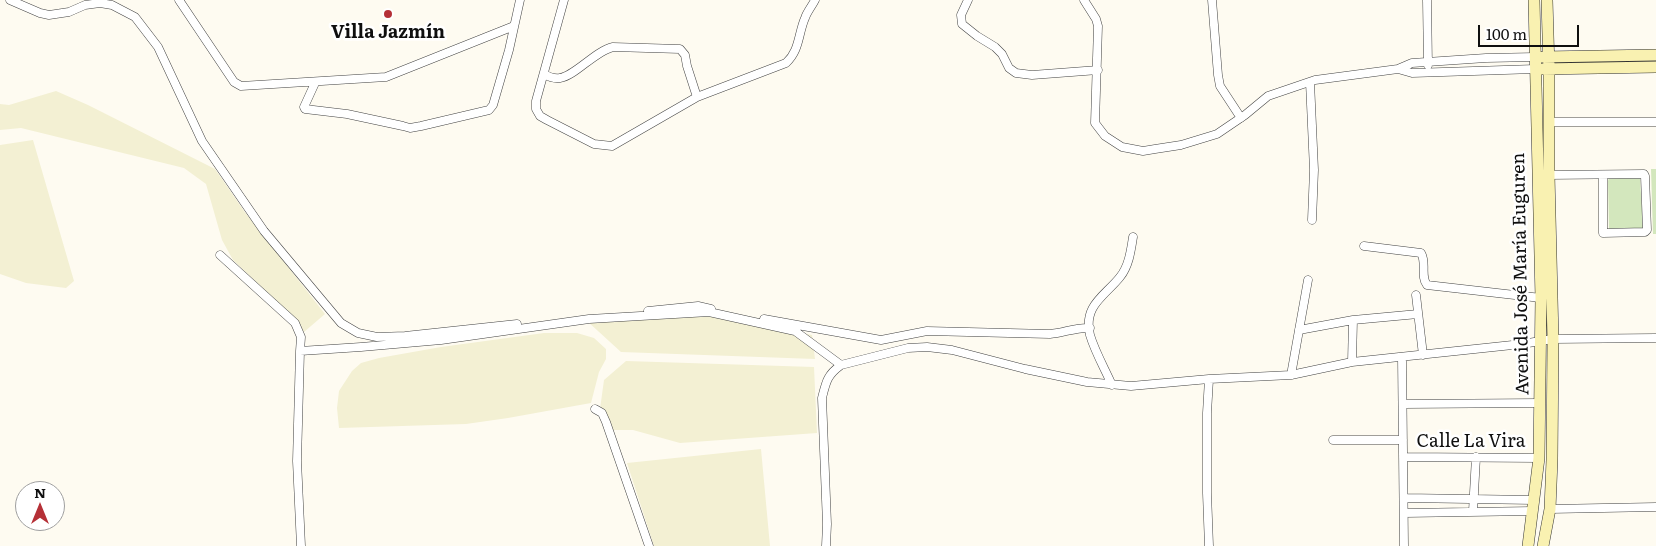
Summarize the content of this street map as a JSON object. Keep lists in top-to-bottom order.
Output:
{
  "streets": {
    "street": ["Avenida José María Euguren", "Calle La Vira"]
  },
  "crossings": [
    ["Avenida José María Euguren", "Calle La Vira"]
  ],
  "places": ["Villa Jazmín"],
  "scale_bar": "100 m",
  "north": "top"
}
